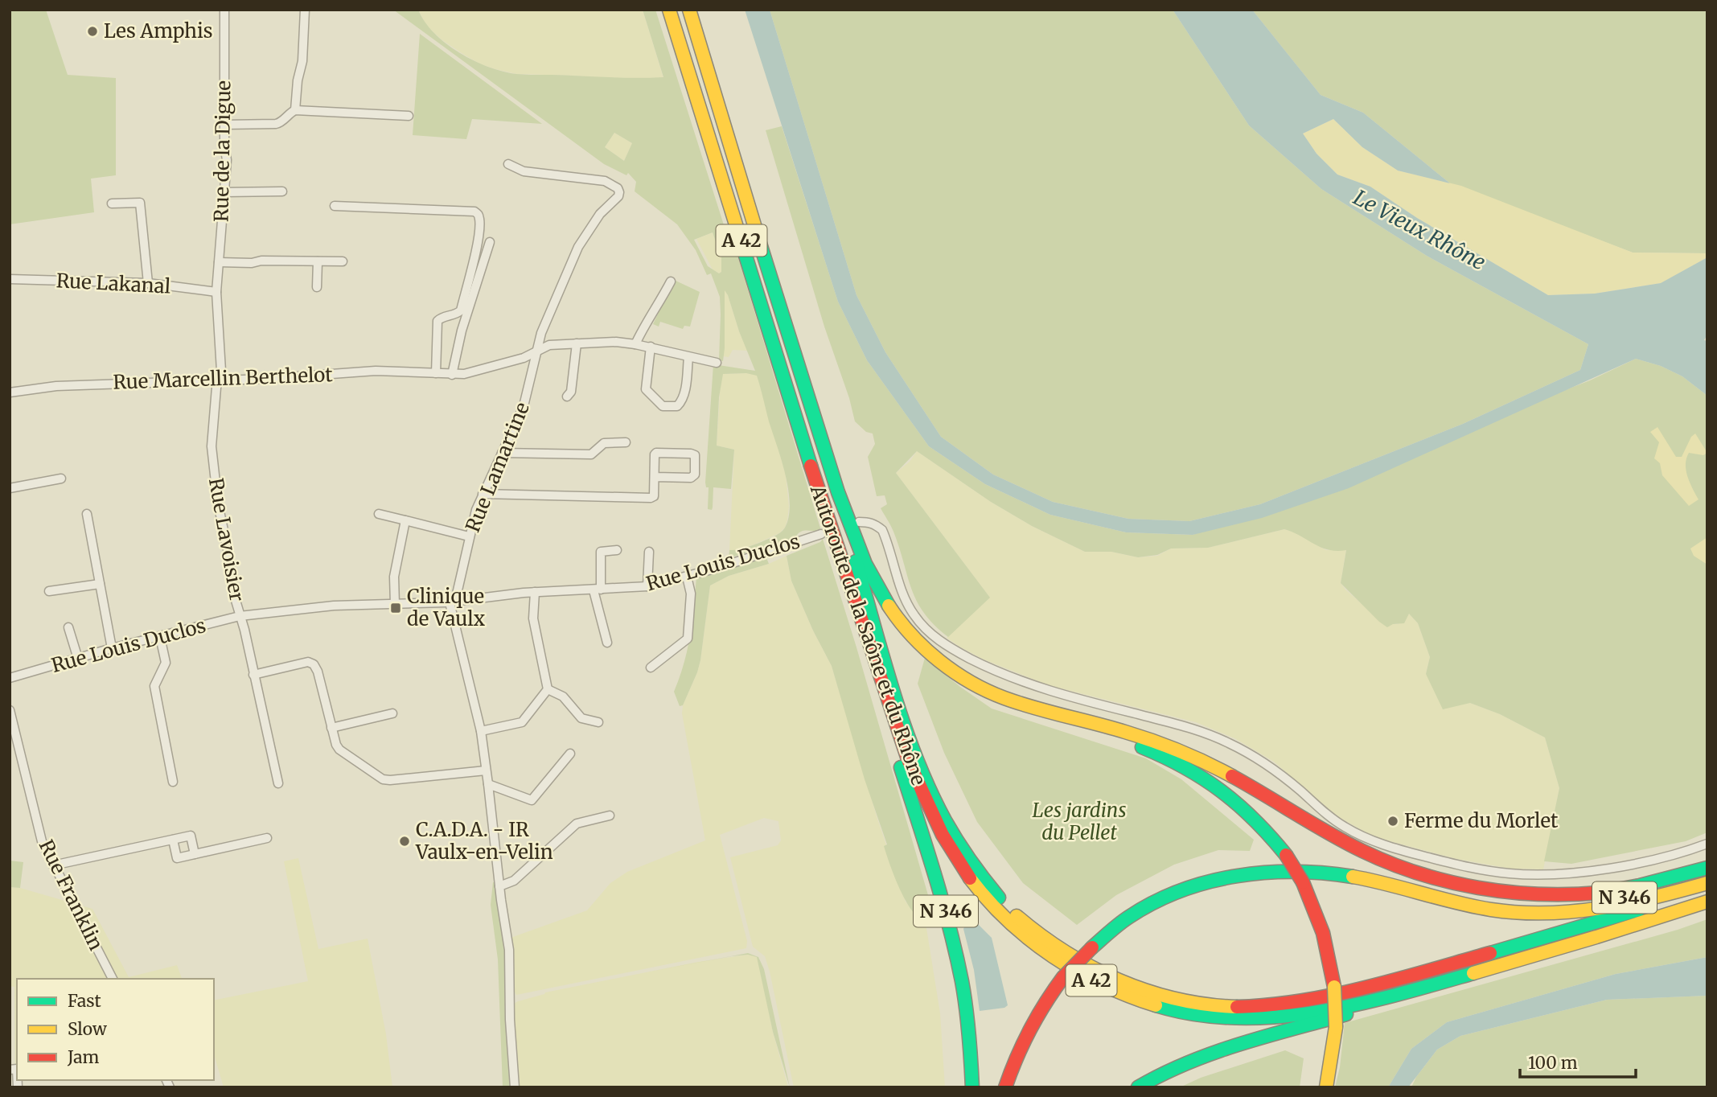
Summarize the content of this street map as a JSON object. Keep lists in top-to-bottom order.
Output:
{
  "streets": {
    "highway": ["A 42", "Autoroute de la Saône et du Rhône", "N 346"],
    "street": [
      "Rue de la Digue",
      "Rue Lakanal",
      "Rue Marcellin Berthelot",
      "Rue Lamartine",
      "Rue Lavoisier",
      "Rue Louis Duclos",
      "Rue Franklin"
    ]
  },
  "crossings": [
    ["Rue de la Digue", "Rue Lakanal"],
    ["Rue de la Digue", "Rue Lavoisier"],
    ["Rue Lakanal", "Rue Lavoisier"],
    ["Rue Marcellin Berthelot", "Rue Lamartine"],
    ["Rue Marcellin Berthelot", "Rue Lavoisier"],
    ["Rue Lamartine", "Rue Louis Duclos"],
    ["Rue Lavoisier", "Rue Louis Duclos"],
    ["Autoroute de la Saône et du Rhône", "N 346"]
  ],
  "water": ["Le Vieux Rhône"],
  "parks": ["Les jardins du Pellet"],
  "places": {
    "other": ["Les Amphis", "Ferme du Morlet", "C.A.D.A. - IR Vaulx-en-Velin"],
    "transit": ["Clinique de Vaulx"]
  },
  "legend": ["Fast", "Slow", "Jam"],
  "scale_bar": "100 m"
}
